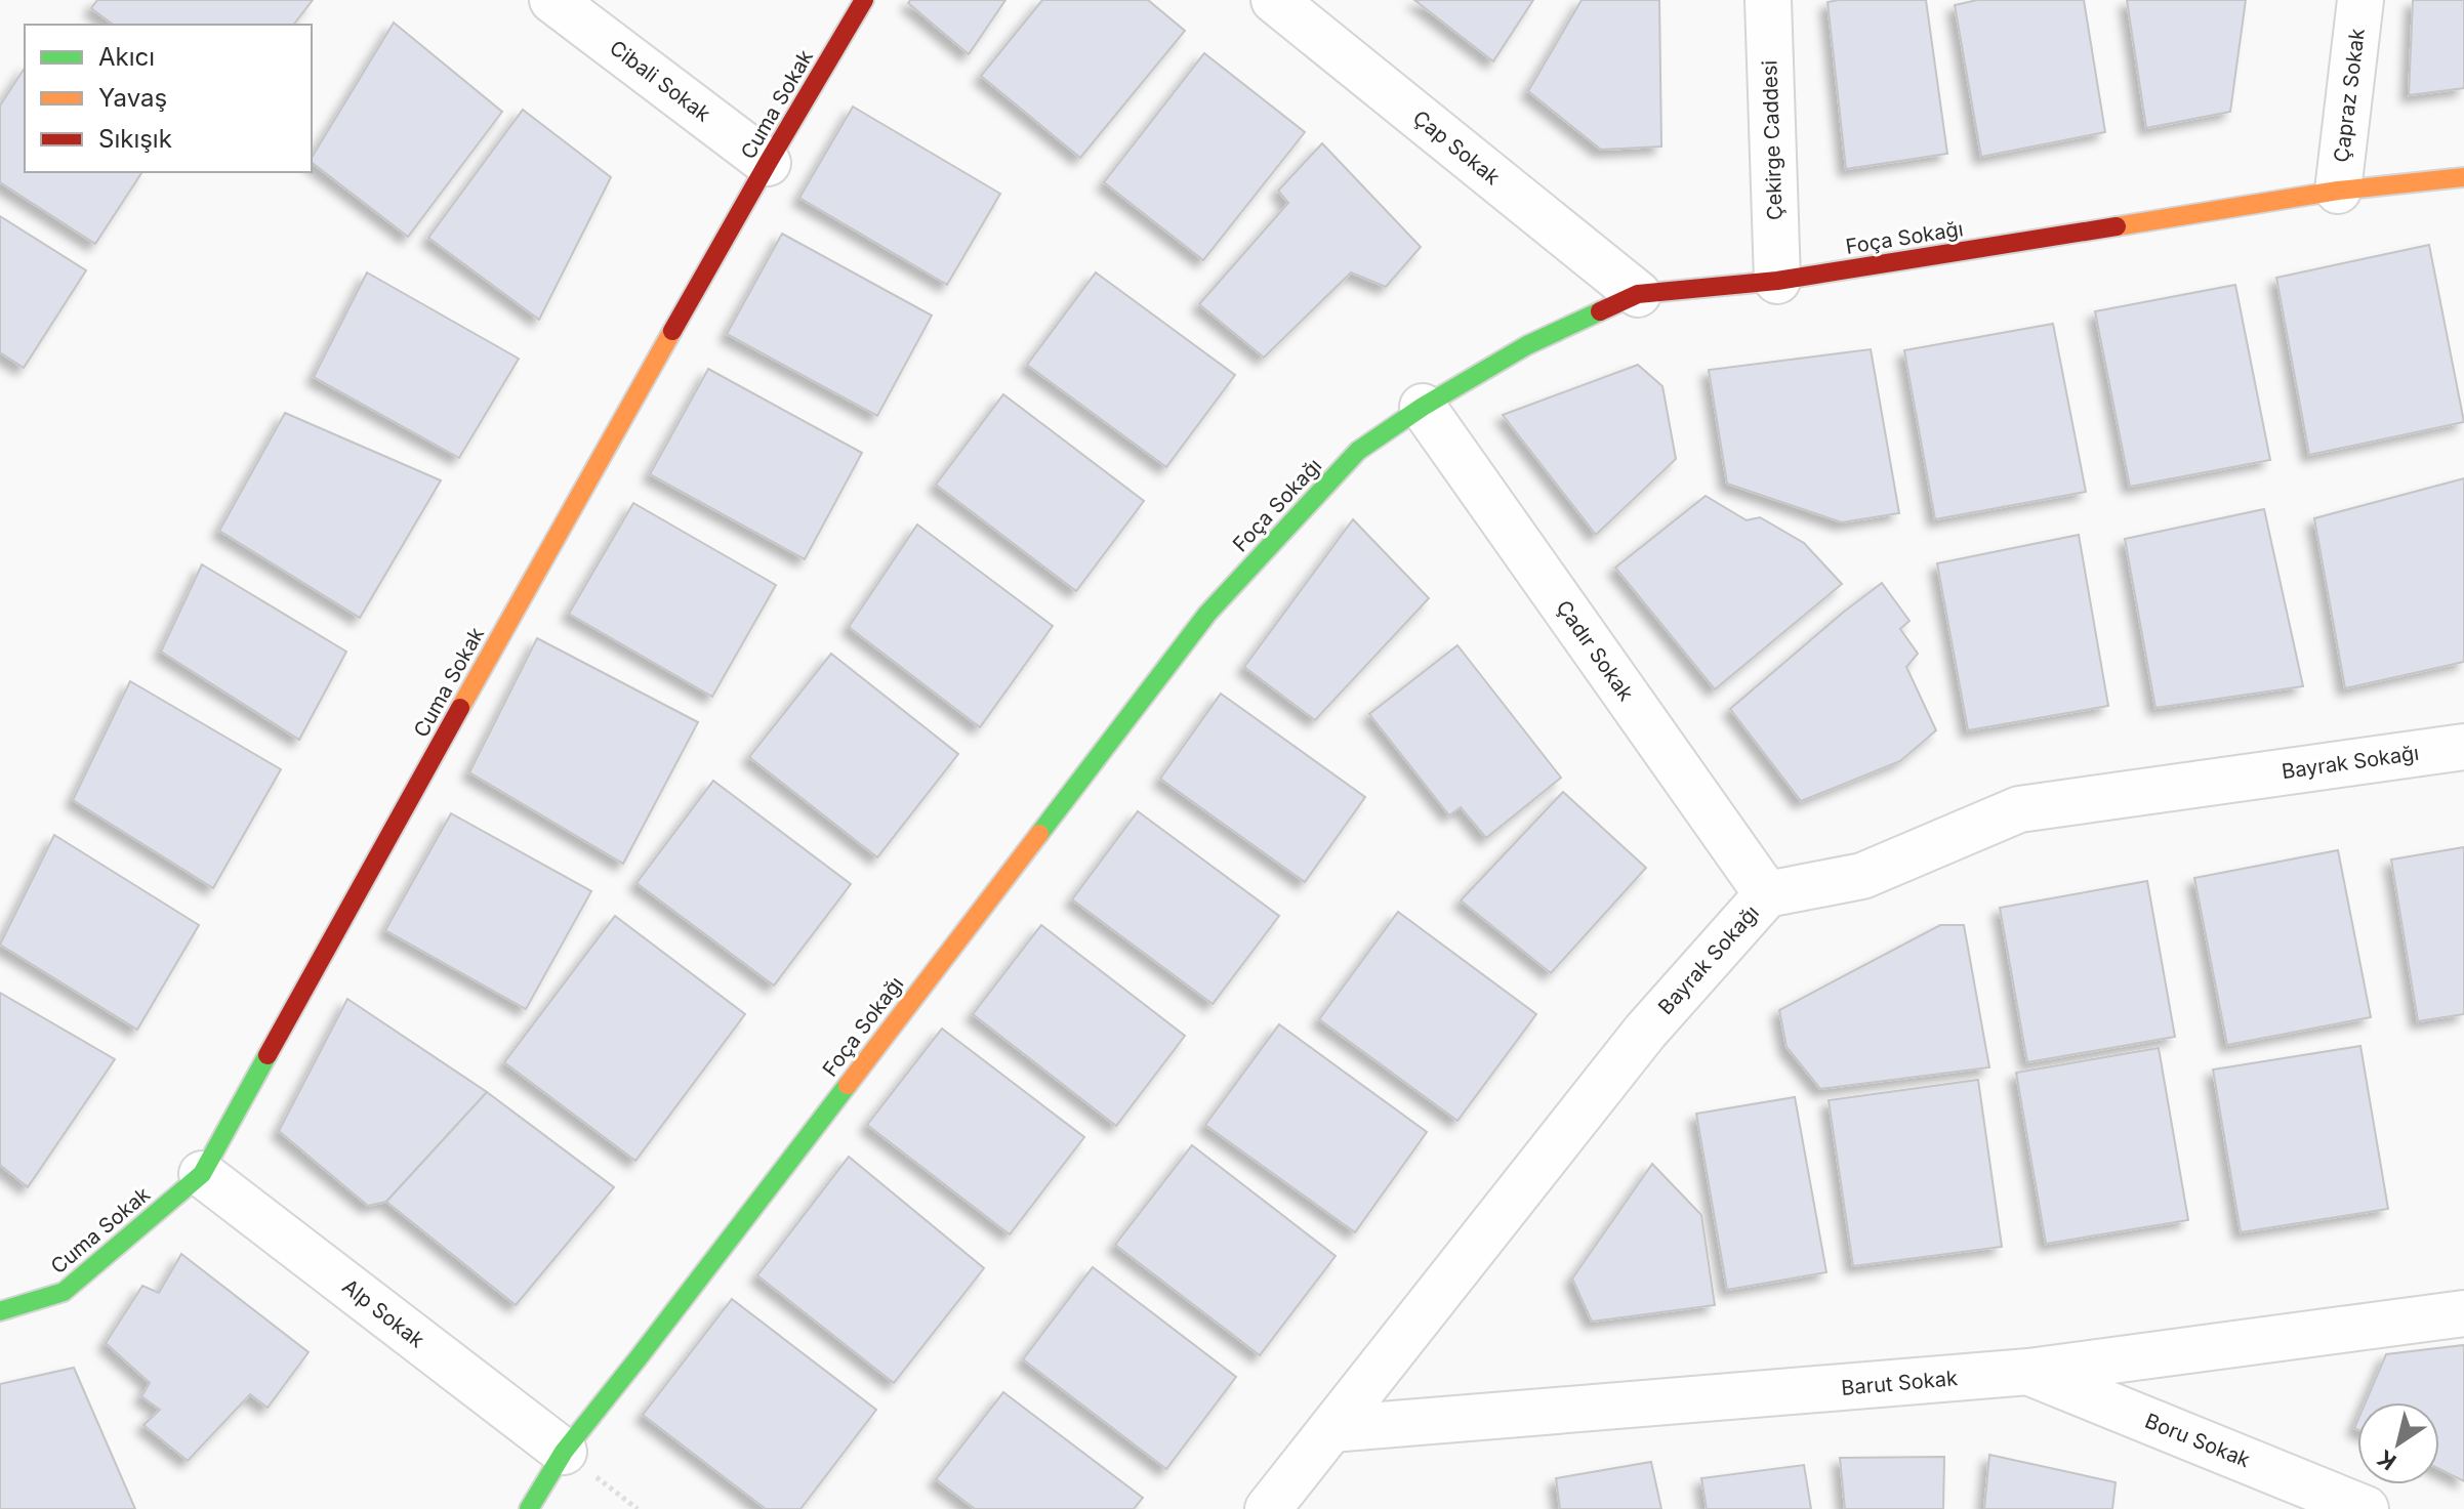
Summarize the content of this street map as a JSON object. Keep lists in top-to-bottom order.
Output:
{
  "streets": {
    "street": [
      "Cibali Sokak",
      "Çapraz Sokak",
      "Cuma Sokak",
      "Çekirge Caddesi",
      "Çap Sokak",
      "Foça Sokağı",
      "Çadır Sokak",
      "Bayrak Sokağı",
      "Alp Sokak",
      "Barut Sokak",
      "Boru Sokak"
    ]
  },
  "crossings": [
    ["Cibali Sokak", "Cuma Sokak"],
    ["Çapraz Sokak", "Foça Sokağı"],
    ["Cuma Sokak", "Alp Sokak"],
    ["Çekirge Caddesi", "Foça Sokağı"],
    ["Çap Sokak", "Foça Sokağı"],
    ["Foça Sokağı", "Çadır Sokak"],
    ["Foça Sokağı", "Alp Sokak"],
    ["Çadır Sokak", "Bayrak Sokağı"],
    ["Bayrak Sokağı", "Barut Sokak"],
    ["Barut Sokak", "Boru Sokak"]
  ],
  "legend": ["Akıcı", "Yavaş", "Sıkışık"],
  "north": "bottom left"
}
